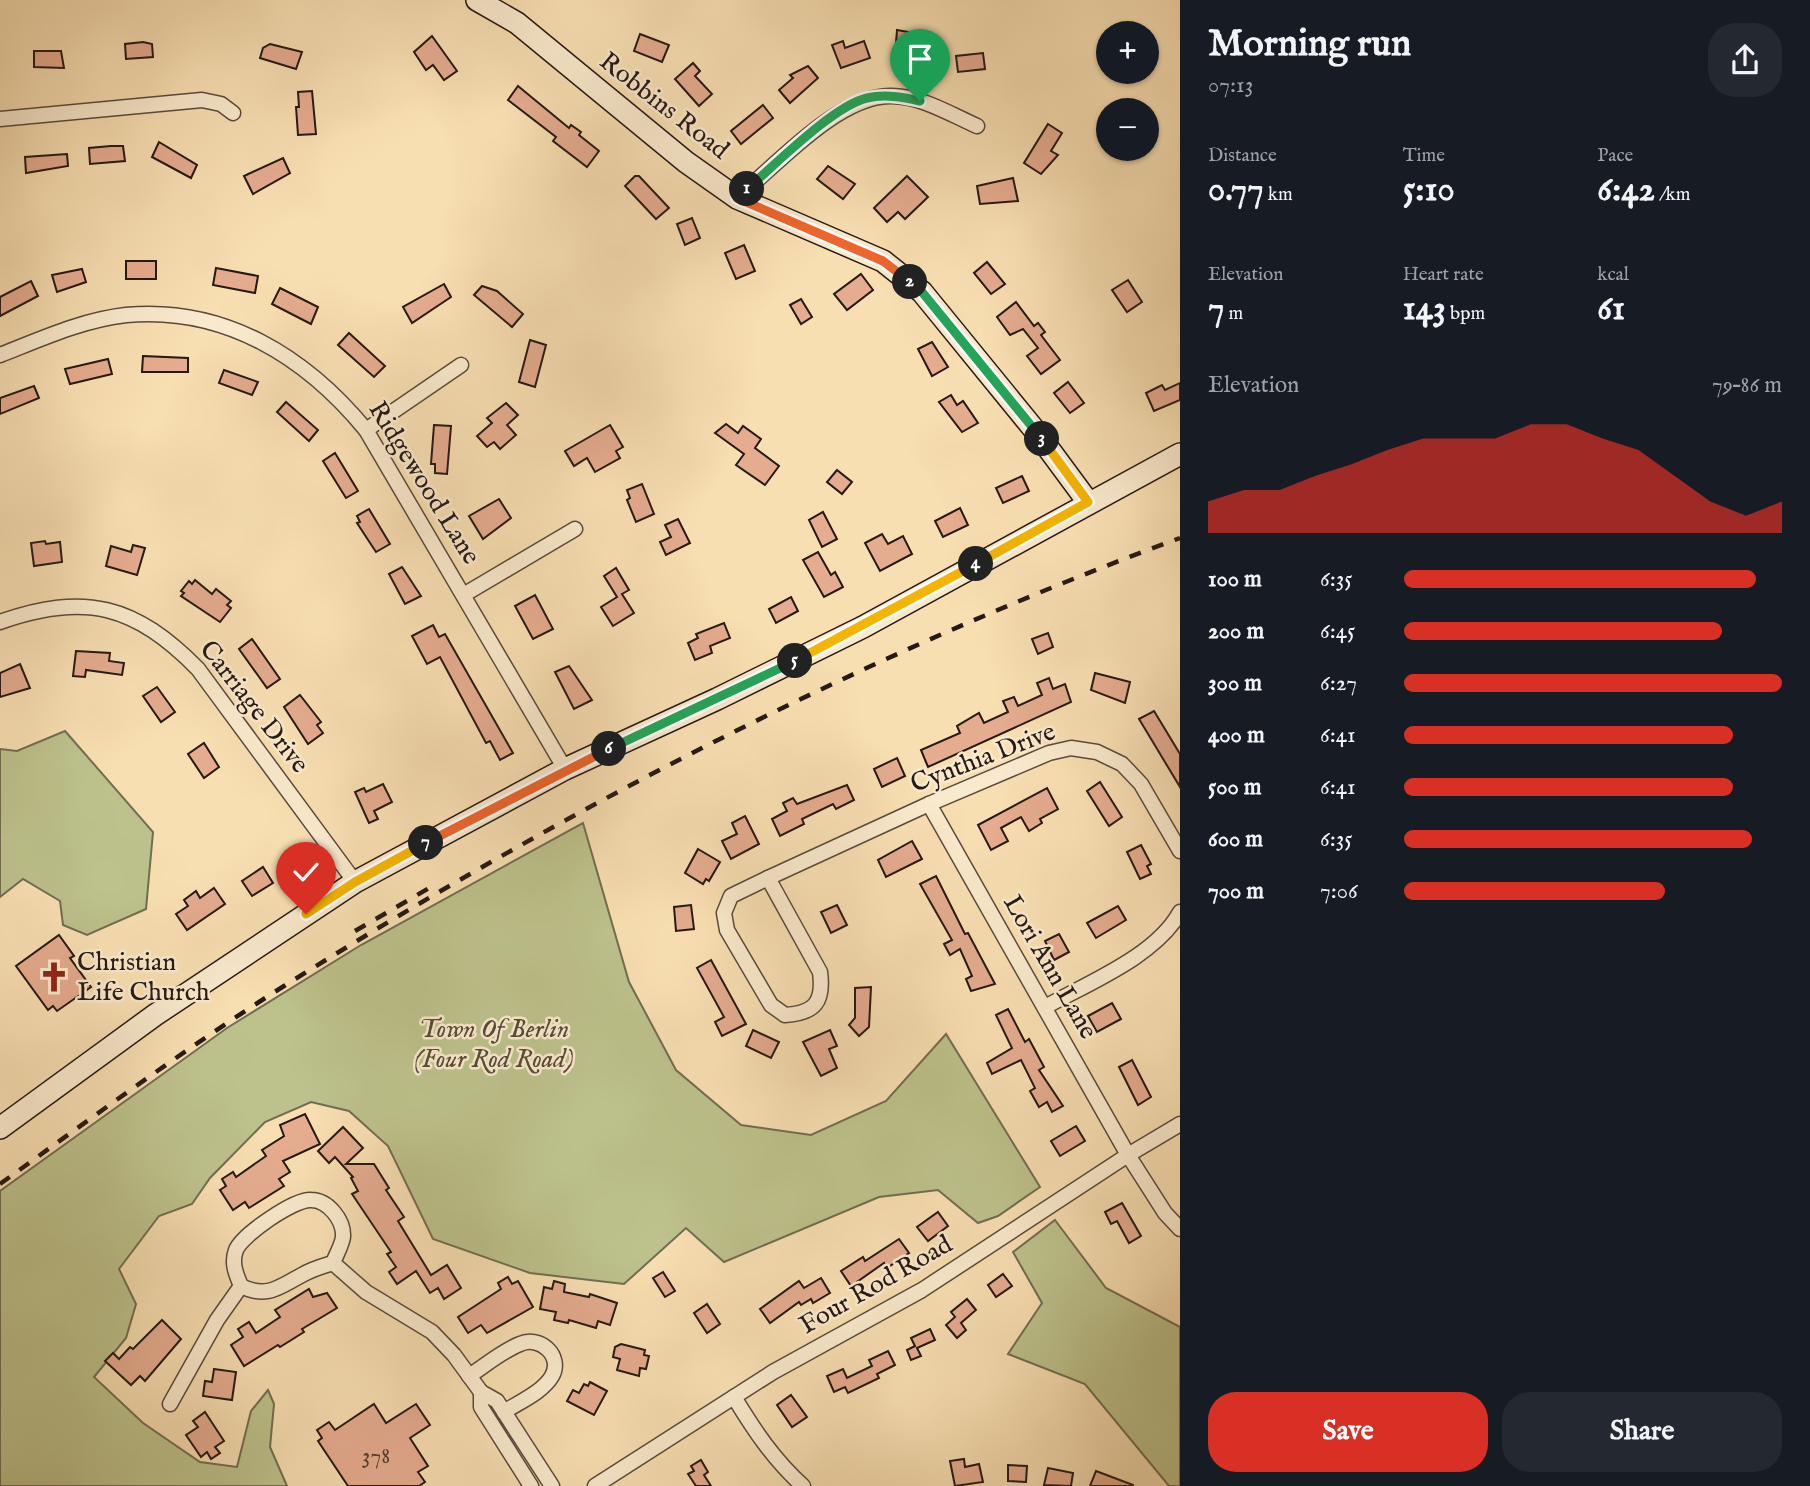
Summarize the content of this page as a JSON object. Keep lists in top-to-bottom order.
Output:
{
  "streets": {
    "street": [
      "Robbins Road",
      "Ridgewood Lane",
      "Carriage Drive",
      "Cynthia Drive",
      "Lori Ann Lane",
      "Four Rod Road"
    ]
  },
  "crossings": [
    ["Cynthia Drive", "Lori Ann Lane"],
    ["Lori Ann Lane", "Four Rod Road"]
  ],
  "parks": ["Town Of Berlin (Four Rod Road)"],
  "places": {
    "church": ["Christian Life Church"]
  },
  "house_numbers": ["378"],
  "page": {
    "heading": ["Morning run", "07:13"],
    "map_buttons": ["+", "−"],
    "stats": [
      ["Distance", "0.77 km"],
      ["Time", "5:10"],
      ["Pace", "6:42 /km"],
      ["Elevation", "7 m"],
      ["Heart rate", "143 bpm"],
      ["kcal", "61"]
    ],
    "pins": [
      "1",
      "2",
      "3",
      "4",
      "5",
      "6",
      "7"
    ],
    "chart": ["Elevation", "79–86 m"],
    "list": [
      {
        "name": "100 m",
        "note": "6:35"
      },
      {
        "name": "200 m",
        "note": "6:45"
      },
      {
        "name": "300 m",
        "note": "6:27"
      },
      {
        "name": "400 m",
        "note": "6:41"
      },
      {
        "name": "500 m",
        "note": "6:41"
      },
      {
        "name": "600 m",
        "note": "6:35"
      },
      {
        "name": "700 m",
        "note": "7:06"
      }
    ],
    "buttons": ["Save", "Share"]
  }
}
